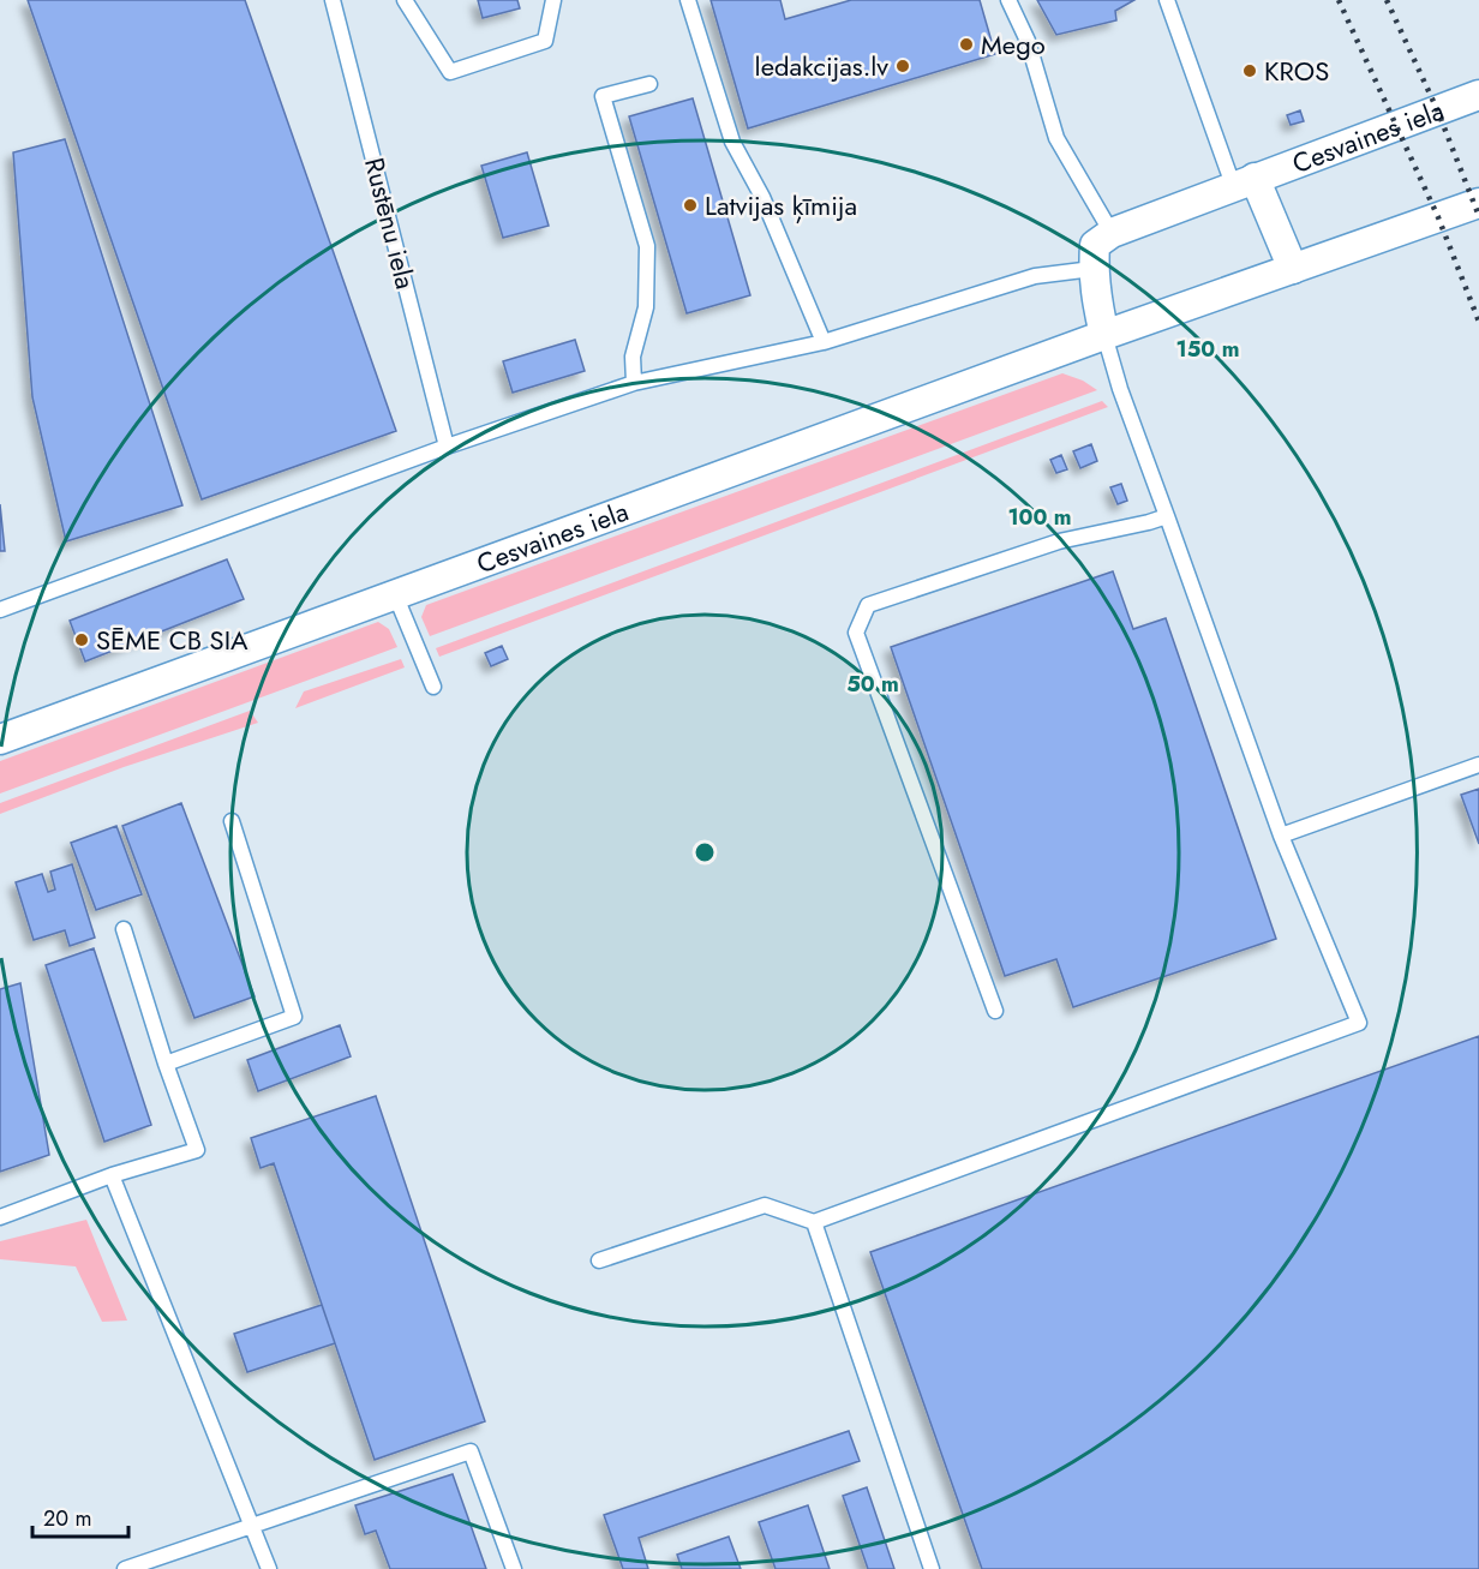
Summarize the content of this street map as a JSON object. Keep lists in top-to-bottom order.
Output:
{
  "streets": {
    "street": ["Cesvaines iela"],
    "lane": ["Rustēnu iela"]
  },
  "places": [
    "Mego",
    "ledakcijas.lv",
    "KROS",
    "Latvijas ķīmija",
    "SĒME CB SIA"
  ],
  "scale_bar": "20 m",
  "rings": ["150 m", "100 m", "50 m"]
}
